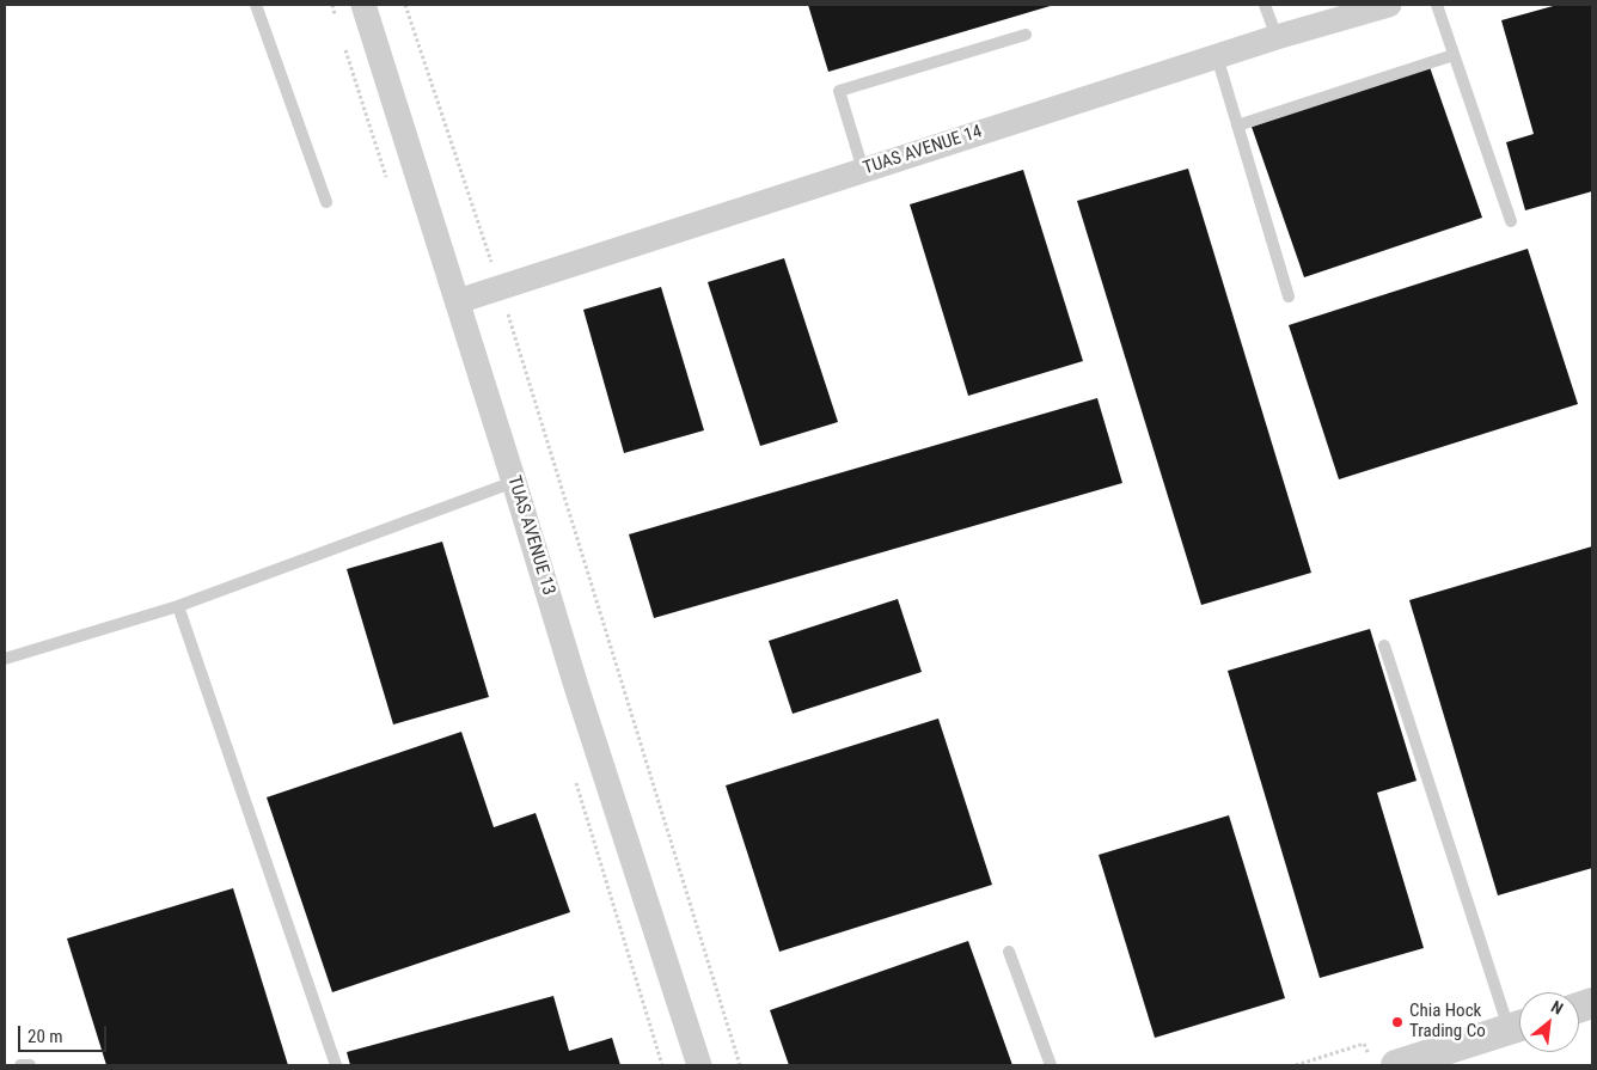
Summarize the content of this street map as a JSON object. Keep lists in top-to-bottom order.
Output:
{
  "streets": {
    "street": ["TUAS AVENUE 14", "TUAS AVENUE 13"]
  },
  "crossings": [
    ["TUAS AVENUE 14", "TUAS AVENUE 13"]
  ],
  "places": ["Chia Hock Trading Co"],
  "scale_bar": "20 m",
  "north": "top right"
}
